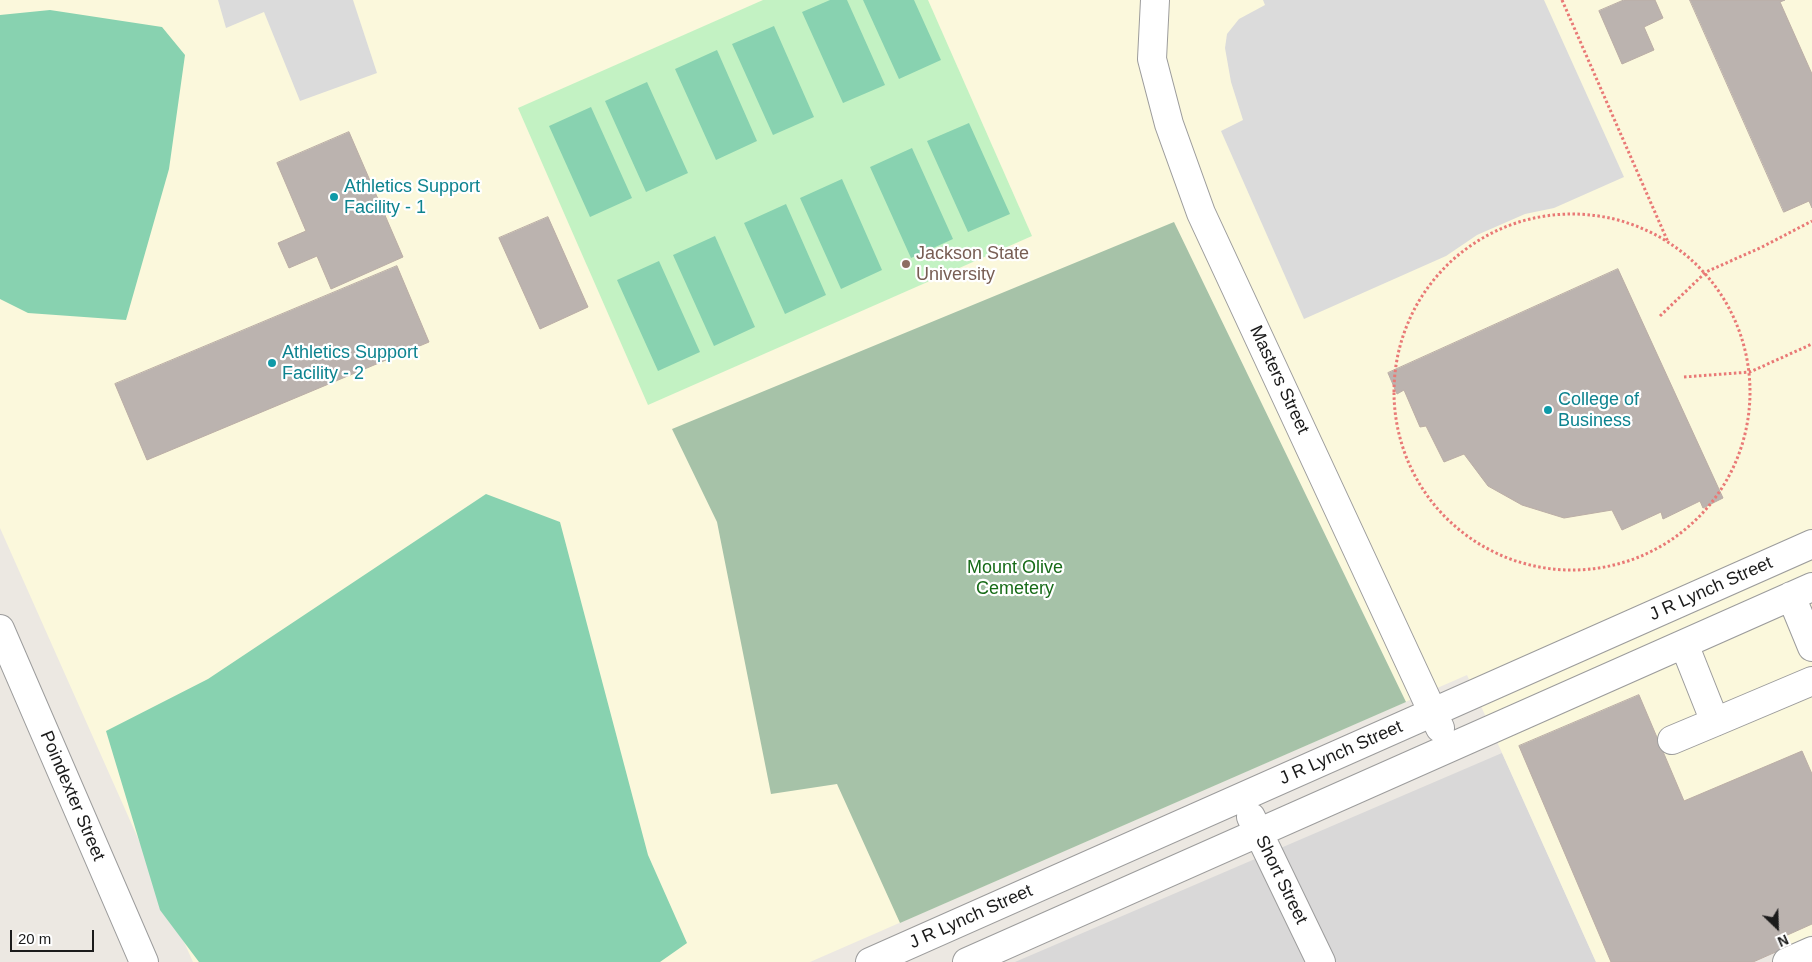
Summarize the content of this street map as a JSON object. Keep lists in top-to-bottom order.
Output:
{
  "streets": {
    "street": [
      "Masters Street",
      "J R Lynch Street",
      "Poindexter Street",
      "Short Street"
    ]
  },
  "crossings": [
    ["Masters Street", "J R Lynch Street"],
    ["J R Lynch Street", "Short Street"]
  ],
  "parks": ["Mount Olive Cemetery"],
  "places": [
    "Athletics Support Facility - 1",
    "Jackson State University",
    "Athletics Support Facility - 2",
    "College of Business"
  ],
  "scale_bar": "20 m",
  "north": "bottom right"
}
